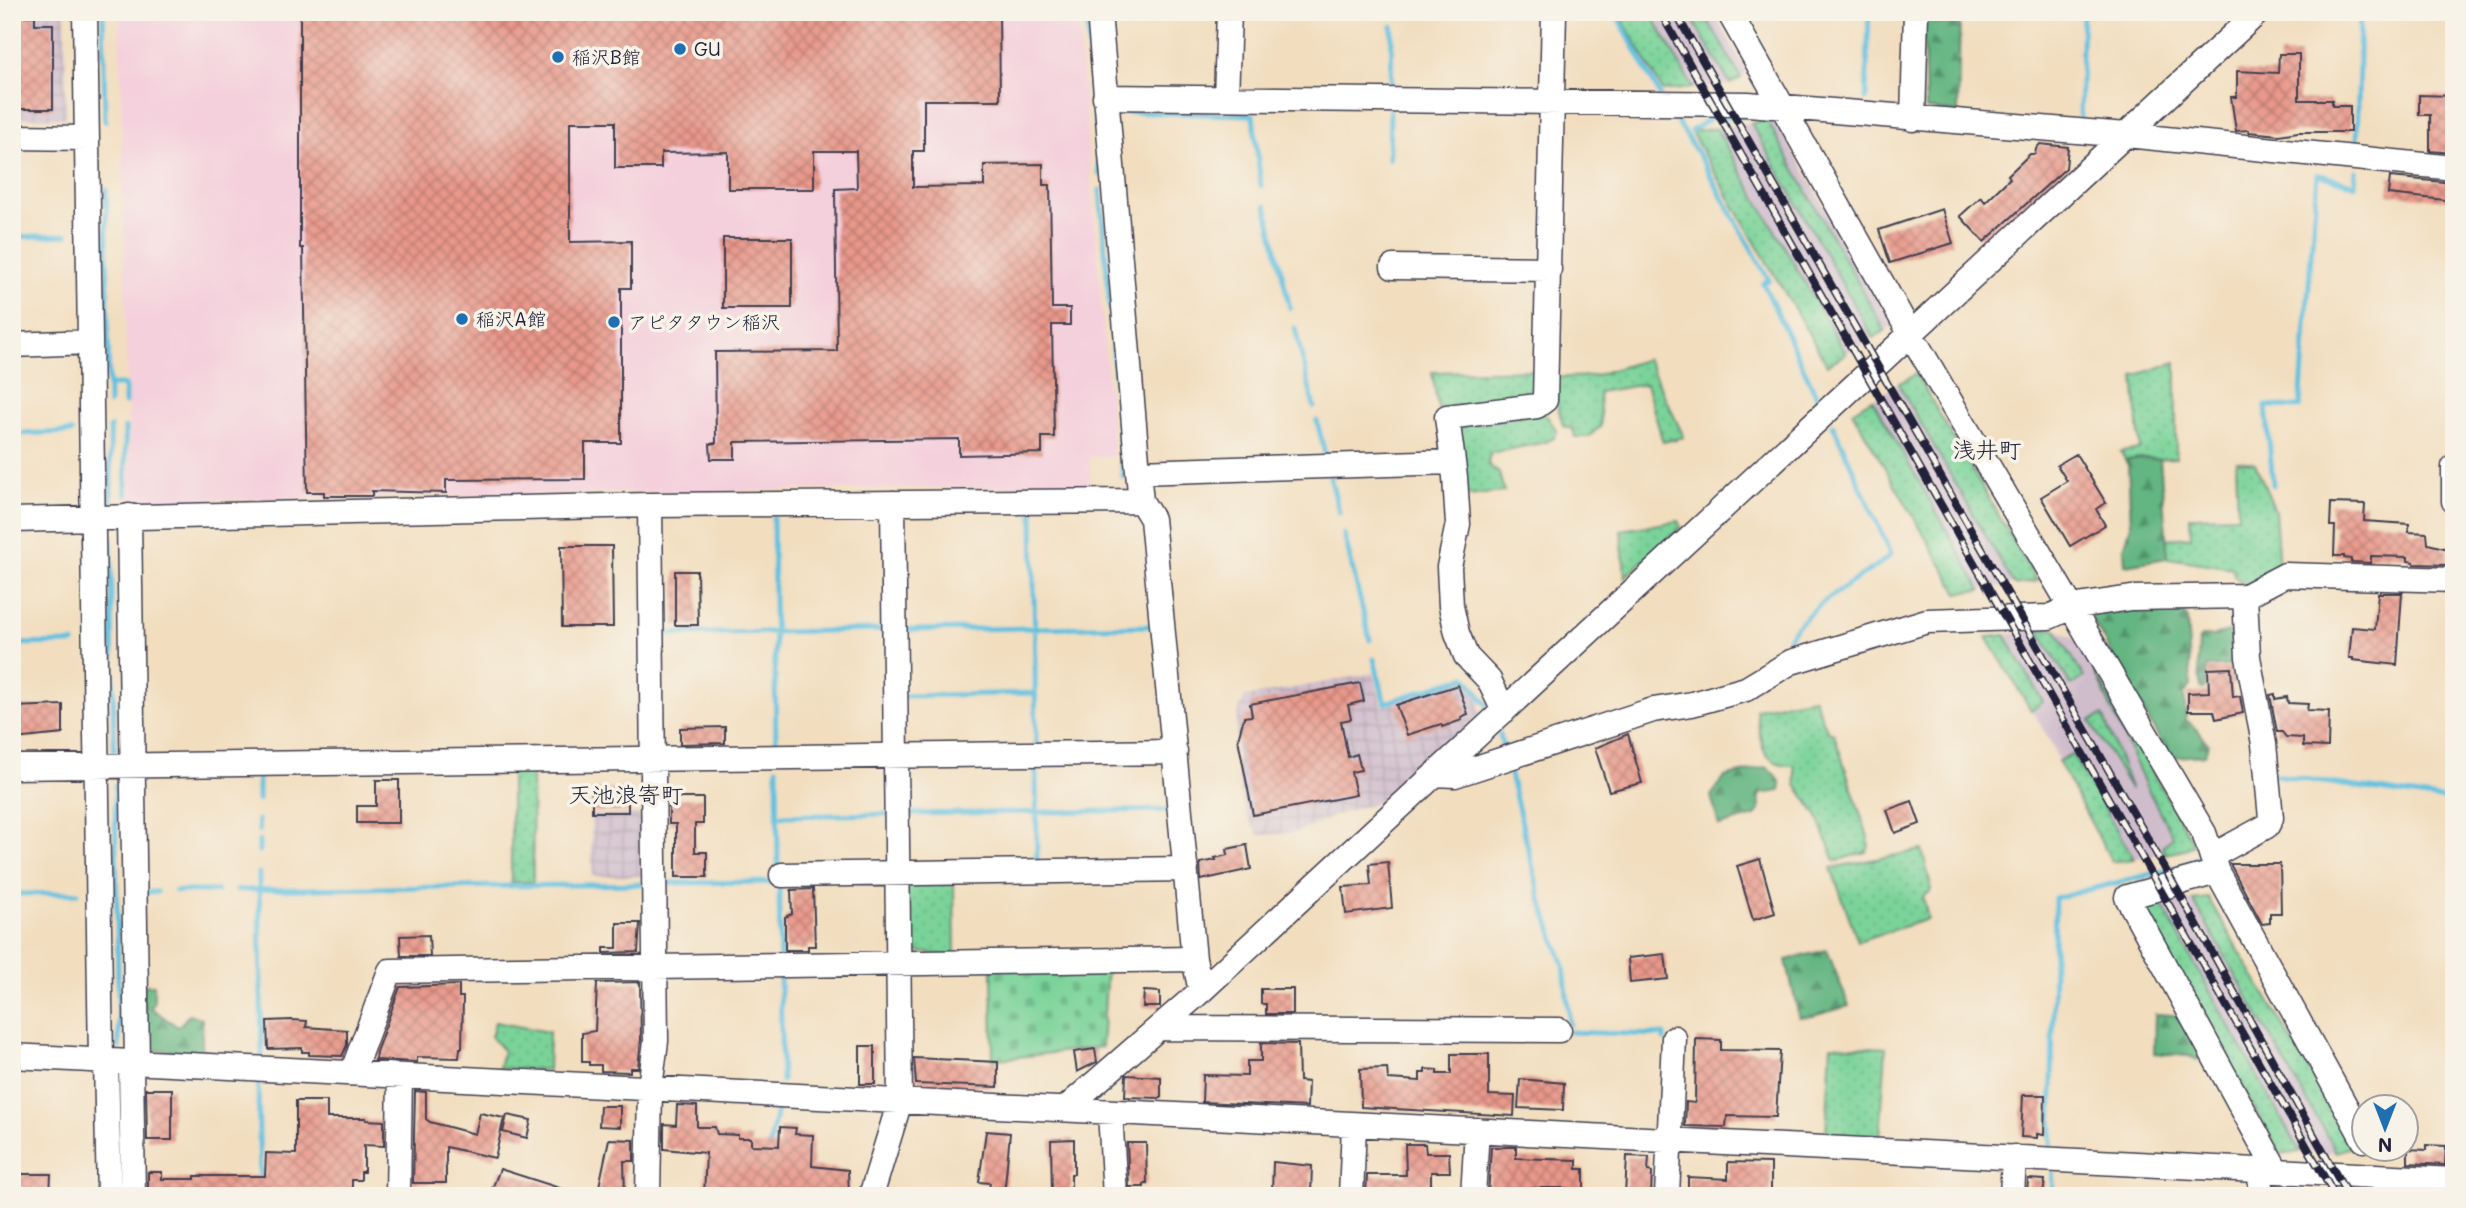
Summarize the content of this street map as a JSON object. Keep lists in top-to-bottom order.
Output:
{
  "districts": ["浅井町", "天池浪寄町"],
  "places": [
    "GU",
    "稲沢B館",
    "稲沢A館",
    "アピタタウン稲沢"
  ],
  "north": "bottom"
}
